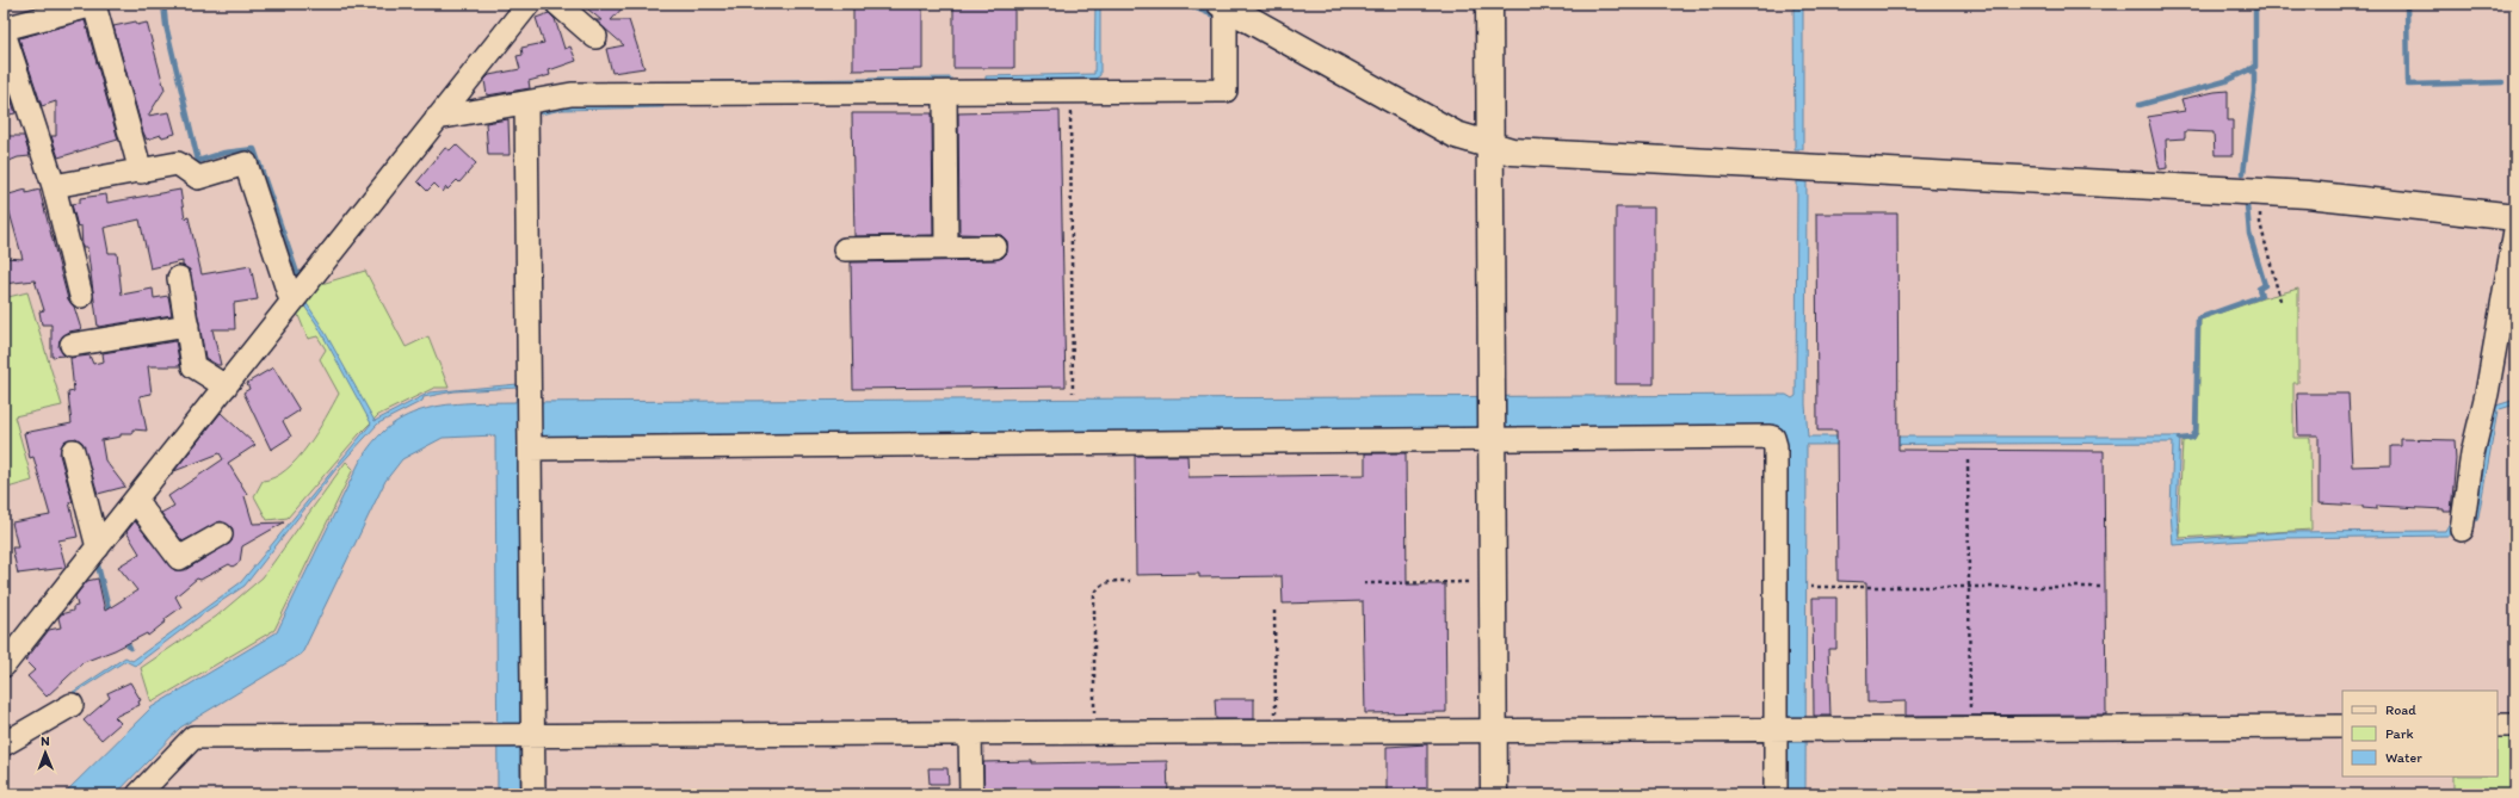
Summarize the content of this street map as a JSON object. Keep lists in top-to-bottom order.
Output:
{
  "legend": ["Road", "Park", "Water"],
  "north": "top"
}
